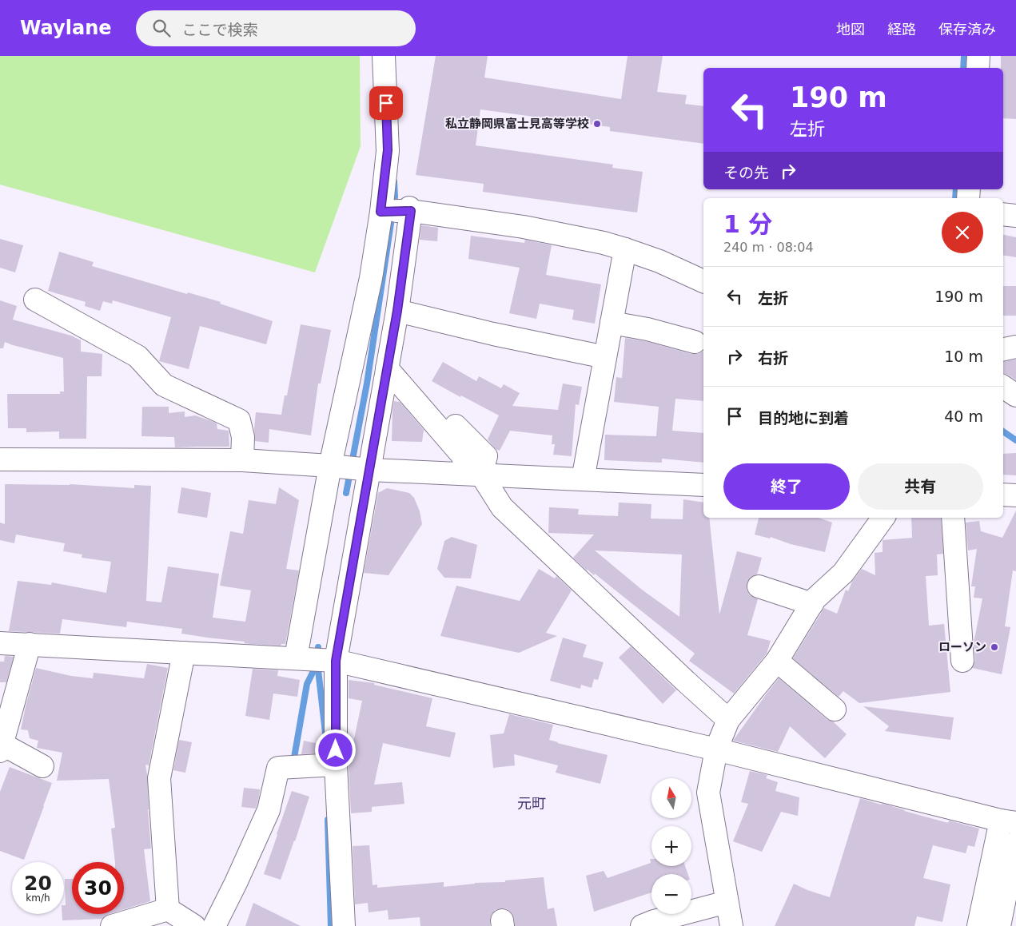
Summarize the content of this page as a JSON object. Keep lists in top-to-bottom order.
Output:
{
  "districts": ["元町"],
  "places": ["私立静岡県富士見高等学校", "ローソン"],
  "north": "top",
  "page": {
    "header": "Waylane",
    "search": "ここで検索",
    "nav": ["地図", "経路", "保存済み"],
    "turn": ["190 m", "左折"],
    "then": "その先",
    "heading": ["1 分", "240 m · 08:04"],
    "list": [
      {
        "name": "左折",
        "value": "190 m"
      },
      {
        "name": "右折",
        "value": "10 m"
      },
      {
        "name": "目的地に到着",
        "value": "40 m"
      }
    ],
    "buttons": ["終了", "共有"],
    "map_buttons": ["+", "−"],
    "speed": "20 km/h",
    "limit": "30"
  }
}
